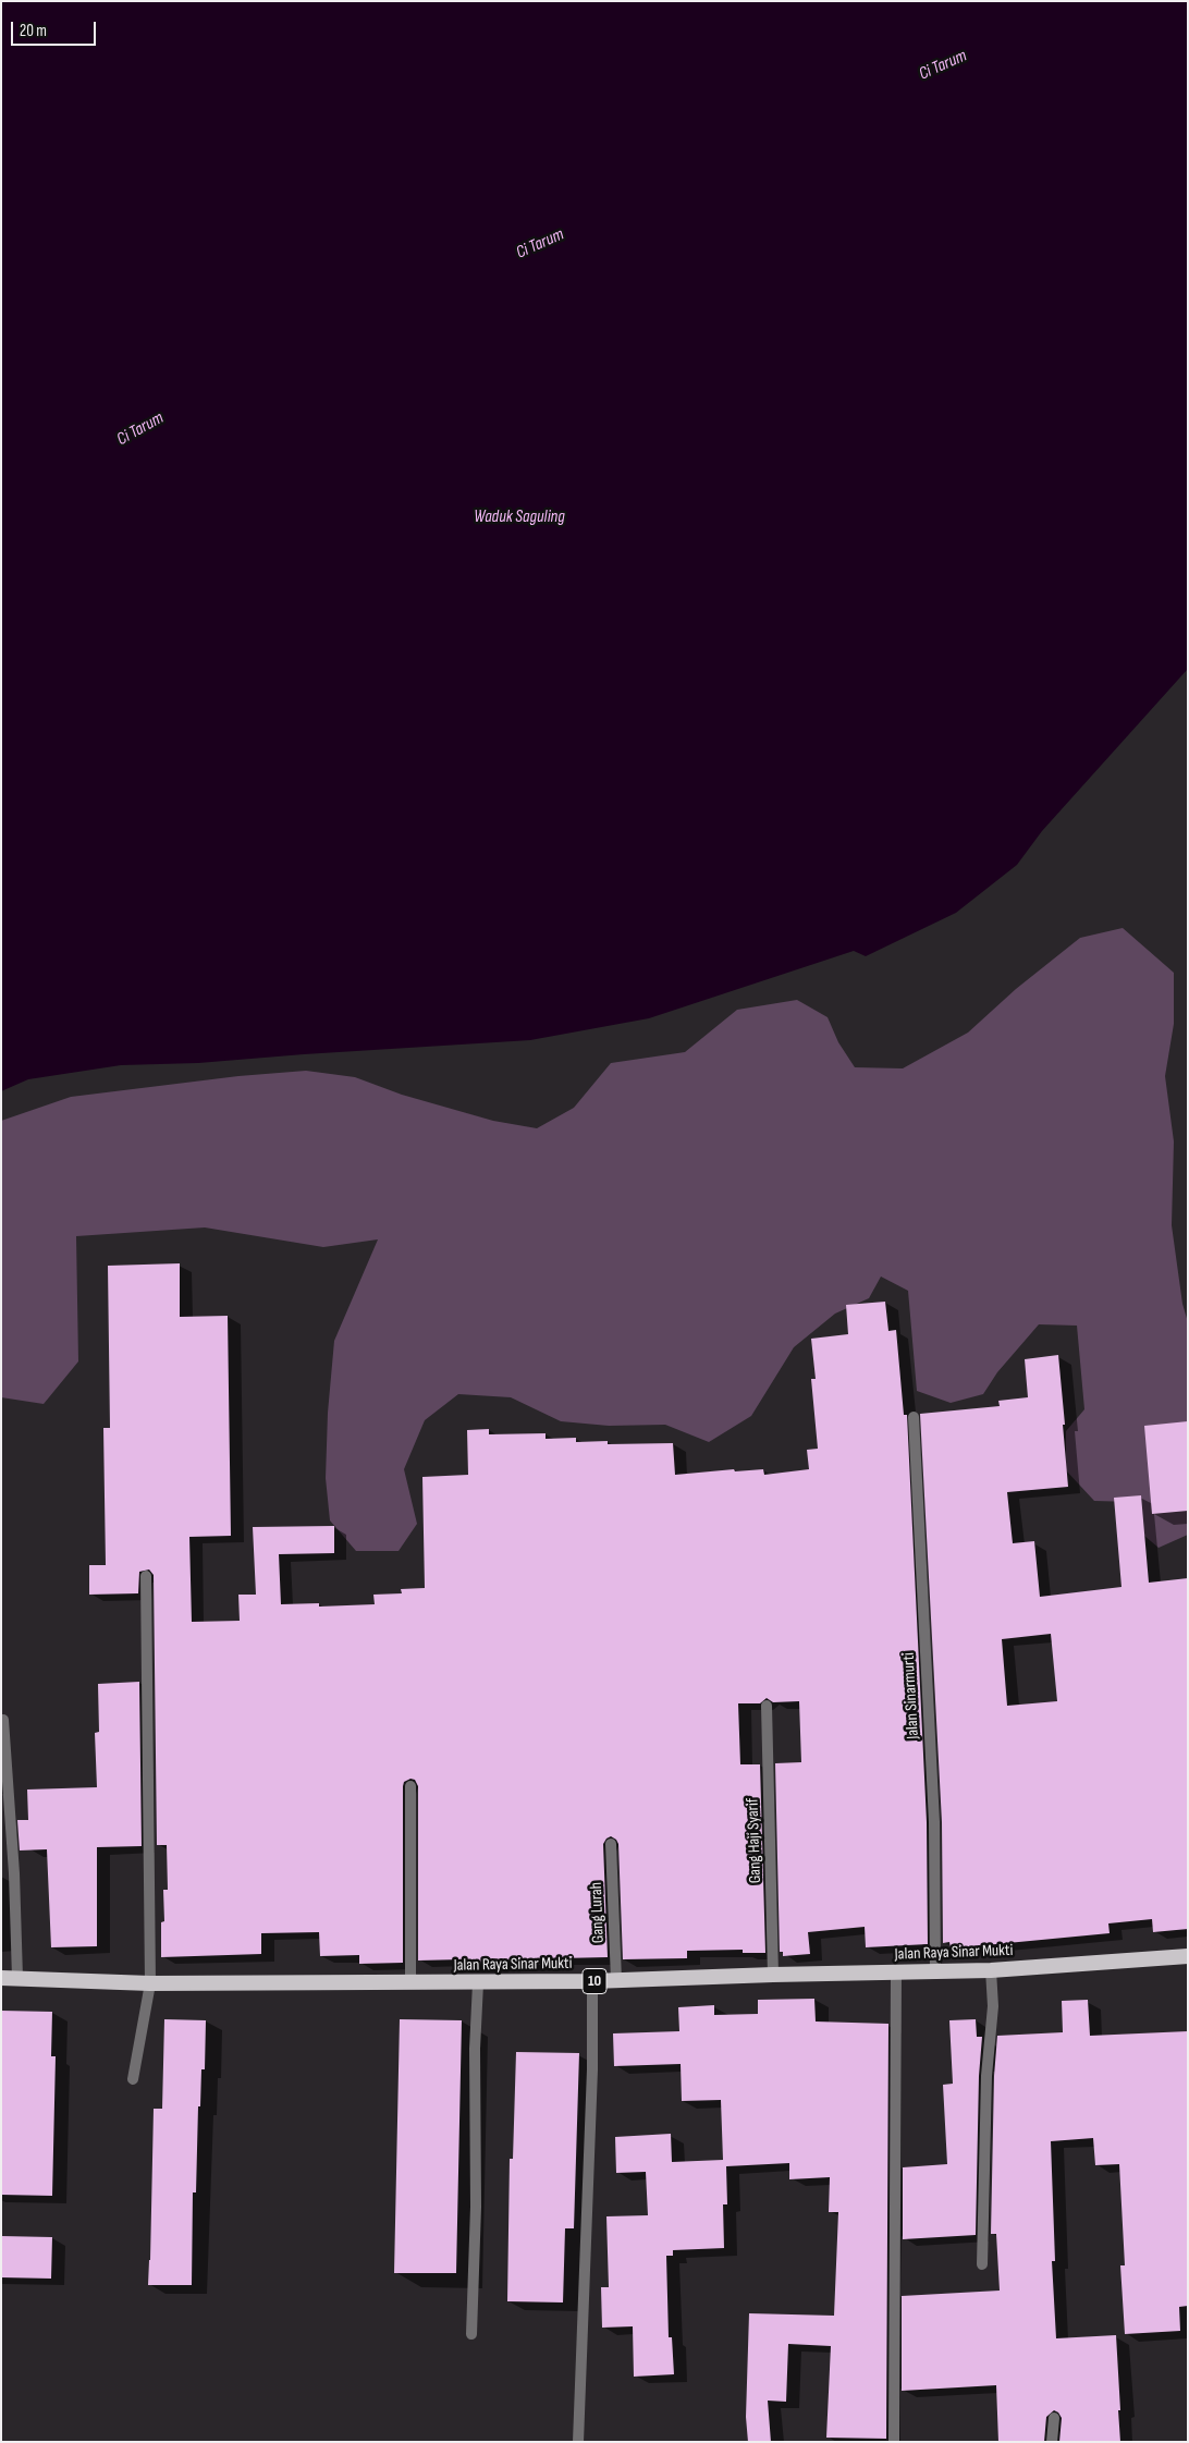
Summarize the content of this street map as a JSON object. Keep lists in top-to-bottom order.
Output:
{
  "streets": {
    "highway": ["Jalan Raya Sinar Mukti", "10"],
    "street": ["Jalan Sinarmurti", "Gang Haji Syarif", "Gang Lurah"]
  },
  "crossings": [
    ["Jalan Sinarmurti", "Jalan Raya Sinar Mukti"],
    ["Gang Haji Syarif", "Jalan Raya Sinar Mukti"],
    ["Gang Lurah", "Jalan Raya Sinar Mukti"]
  ],
  "water": ["Ci Tarum", "Waduk Saguling"],
  "scale_bar": "20 m"
}
